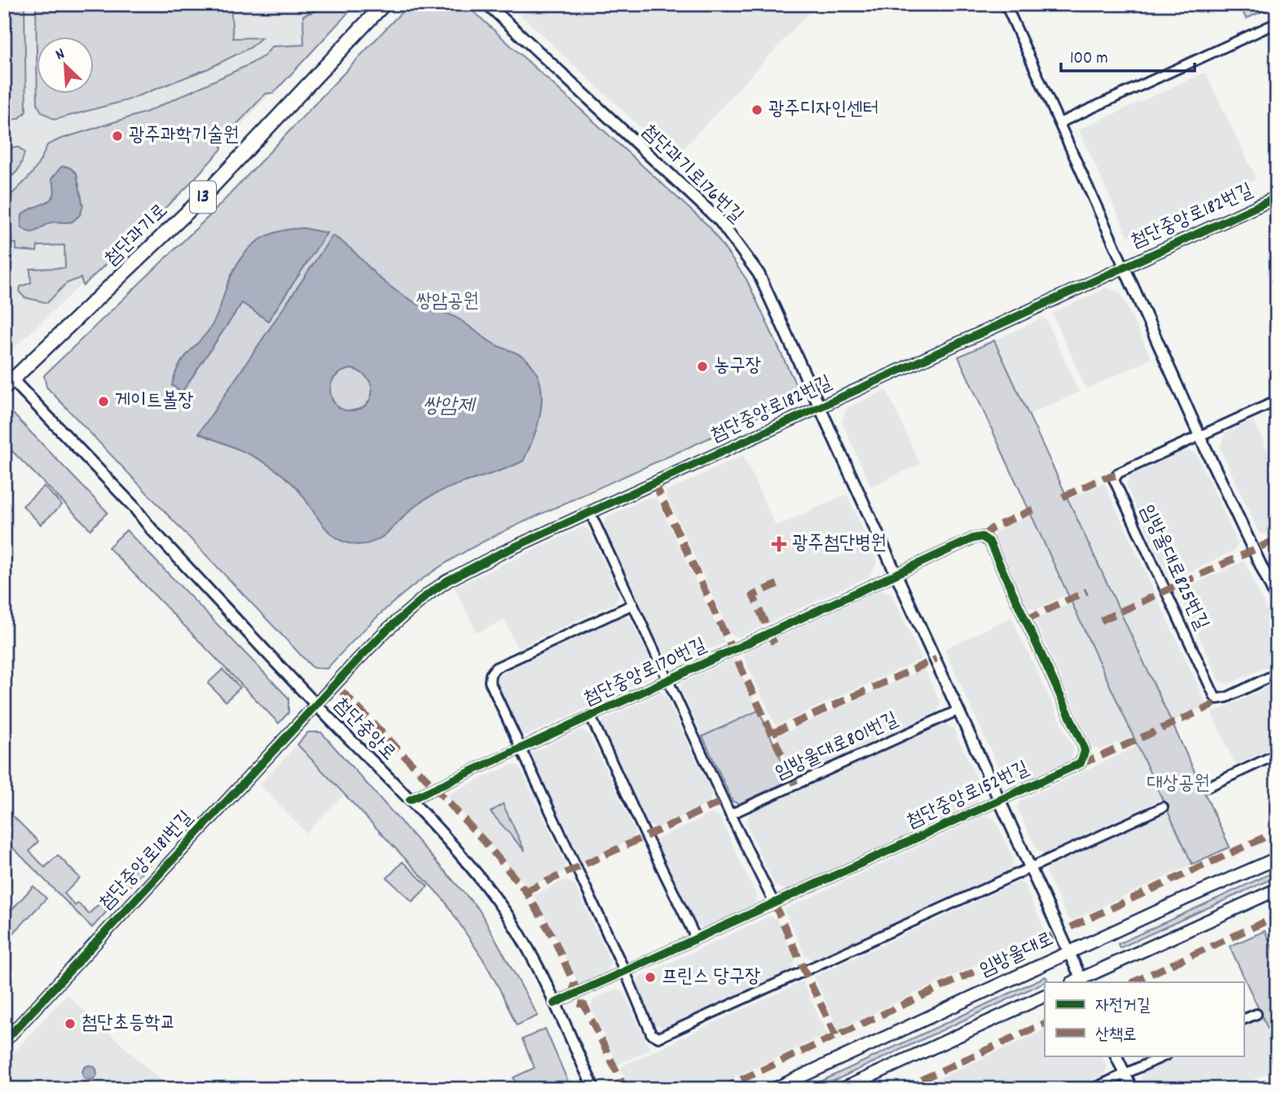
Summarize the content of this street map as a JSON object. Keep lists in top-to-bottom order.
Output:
{
  "streets": {
    "main road": ["13", "첨단과기로", "임방울대로"],
    "street": [
      "첨단과기로176번길",
      "첨단중앙로182번길",
      "임방울대로825번길",
      "첨단중앙로170번길",
      "첨단중앙로",
      "임방울대로801번길",
      "첨단중앙로152번길",
      "첨단중앙로181번길"
    ]
  },
  "crossings": [
    ["첨단과기로176번길", "첨단중앙로182번길"],
    ["첨단중앙로182번길", "첨단중앙로"],
    ["첨단중앙로182번길", "첨단중앙로181번길"],
    ["첨단과기로", "첨단중앙로"],
    ["첨단중앙로170번길", "첨단중앙로"],
    ["첨단중앙로170번길", "첨단중앙로152번길"],
    ["첨단중앙로", "첨단중앙로152번길"],
    ["첨단중앙로", "첨단중앙로181번길"]
  ],
  "water": ["쌍암제"],
  "parks": ["쌍암공원", "대상공원"],
  "places": {
    "other": [
      "광주디자인센터",
      "광주과학기술원",
      "농구장",
      "게이트볼장",
      "프린스 당구장",
      "첨단초등학교"
    ],
    "health": ["광주첨단병원"]
  },
  "legend": ["자전거길", "산책로"],
  "scale_bar": "100 m",
  "north": "top left"
}
